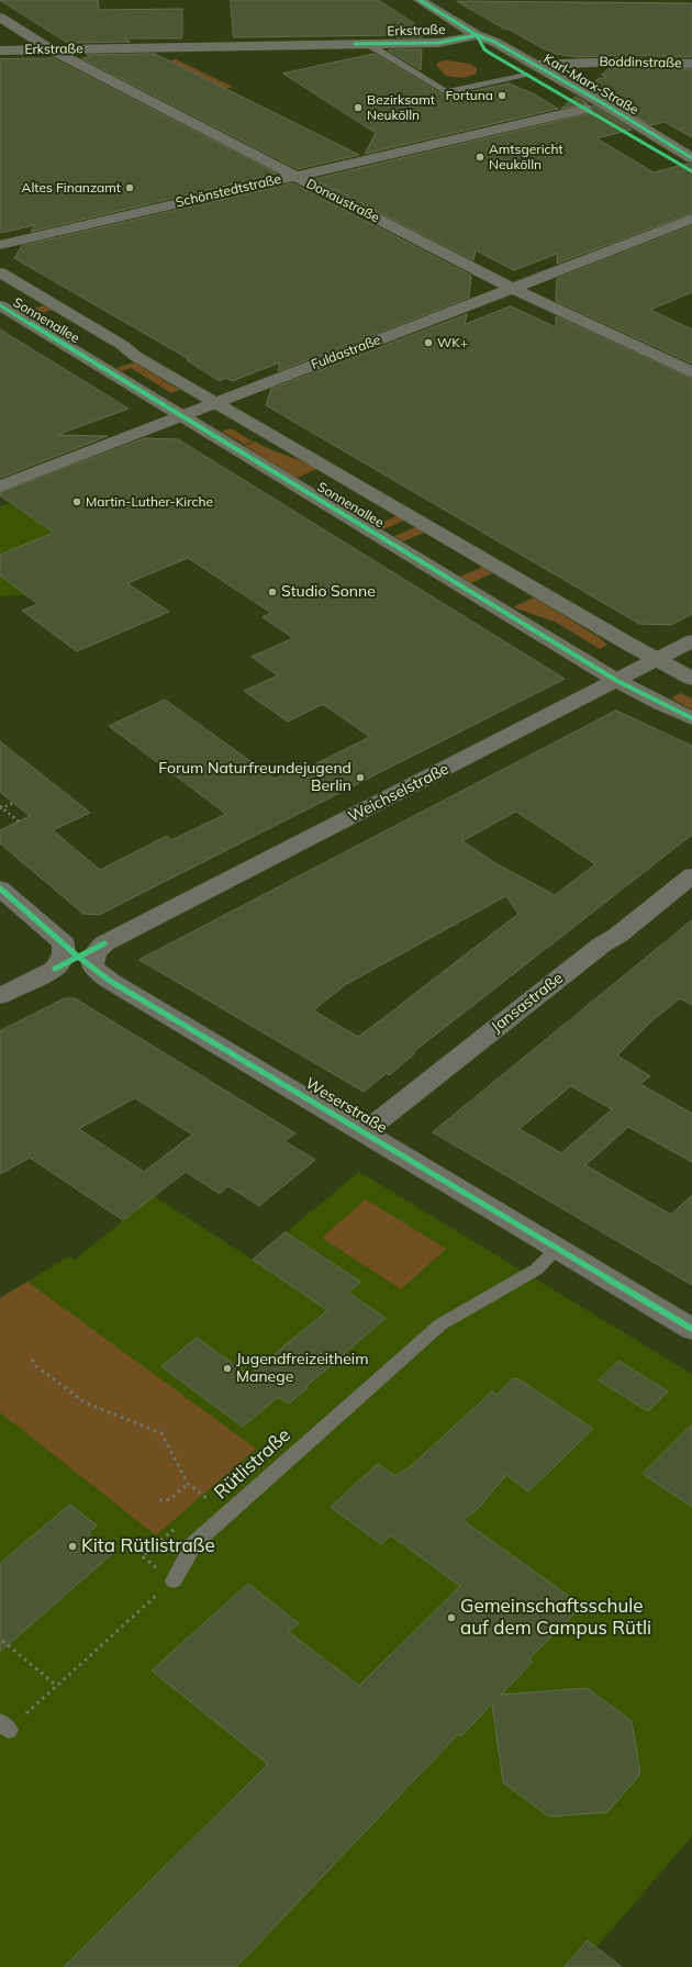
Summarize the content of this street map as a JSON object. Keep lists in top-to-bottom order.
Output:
{
  "streets": {
    "main road": ["Erkstraße", "Karl-Marx-Straße", "Sonnenallee"],
    "street": [
      "Boddinstraße",
      "Schönstedtstraße",
      "Donaustraße",
      "Fuldastraße",
      "Weichselstraße",
      "Jansastraße",
      "Weserstraße"
    ],
    "lane": ["Rütlistraße"]
  },
  "crossings": [
    ["Erkstraße", "Karl-Marx-Straße"],
    ["Erkstraße", "Donaustraße"],
    ["Boddinstraße", "Karl-Marx-Straße"],
    ["Karl-Marx-Straße", "Schönstedtstraße"],
    ["Schönstedtstraße", "Donaustraße"],
    ["Donaustraße", "Fuldastraße"],
    ["Sonnenallee", "Fuldastraße"],
    ["Sonnenallee", "Weichselstraße"],
    ["Weichselstraße", "Weserstraße"],
    ["Jansastraße", "Weserstraße"],
    ["Weserstraße", "Rütlistraße"]
  ],
  "places": [
    "Fortuna",
    "Bezirksamt Neukölln",
    "Amtsgericht Neukölln",
    "Altes Finanzamt",
    "WK+",
    "Martin-Luther-Kirche",
    "Studio Sonne",
    "Forum Naturfreundejugend Berlin",
    "Jugendfreizeitheim Manege",
    "Kita Rütlistraße",
    "Gemeinschaftsschule auf dem Campus Rütli"
  ]
}
